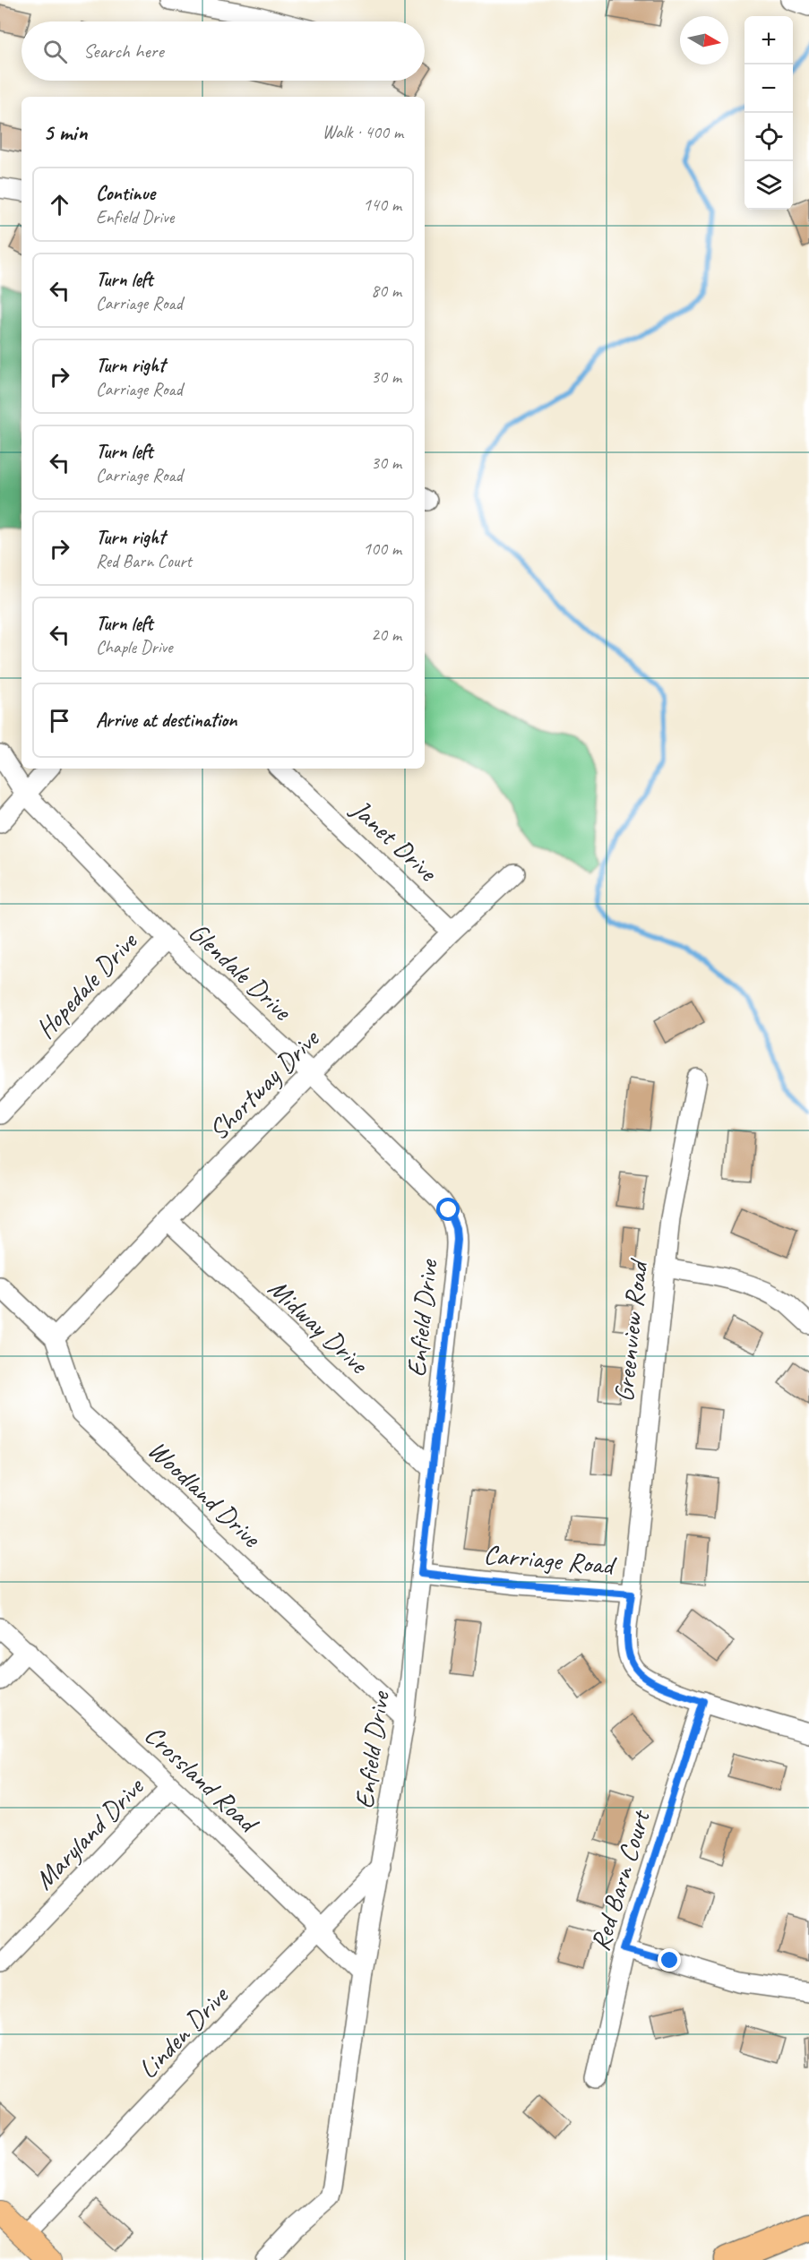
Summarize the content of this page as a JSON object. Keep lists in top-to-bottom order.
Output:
{
  "streets": {
    "street": [
      "Janet Drive",
      "Glendale Drive",
      "Hopedale Drive",
      "Shortway Drive",
      "Enfield Drive",
      "Midway Drive",
      "Greenview Road",
      "Woodland Drive",
      "Carriage Road",
      "Crossland Road",
      "Maryland Drive",
      "Red Barn Court",
      "Linden Drive"
    ]
  },
  "crossings": [
    ["Janet Drive", "Shortway Drive"],
    ["Glendale Drive", "Hopedale Drive"],
    ["Glendale Drive", "Shortway Drive"],
    ["Glendale Drive", "Enfield Drive"],
    ["Shortway Drive", "Midway Drive"],
    ["Shortway Drive", "Woodland Drive"],
    ["Enfield Drive", "Midway Drive"],
    ["Enfield Drive", "Woodland Drive"],
    ["Enfield Drive", "Carriage Road"],
    ["Enfield Drive", "Crossland Road"],
    ["Enfield Drive", "Linden Drive"],
    ["Greenview Road", "Carriage Road"],
    ["Carriage Road", "Red Barn Court"],
    ["Crossland Road", "Maryland Drive"],
    ["Crossland Road", "Linden Drive"]
  ],
  "north": "right",
  "page": {
    "map_buttons": ["+", "−"],
    "search": "Search here",
    "heading": ["5 min", "Walk · 400 m"],
    "list": [
      ["Continue", "Enfield Drive", "140 m"],
      ["Turn left", "Carriage Road", "80 m"],
      ["Turn right", "Carriage Road", "30 m"],
      ["Turn left", "Carriage Road", "30 m"],
      ["Turn right", "Red Barn Court", "100 m"],
      ["Turn left", "Chaple Drive", "20 m"],
      "Arrive at destination"
    ]
  }
}
